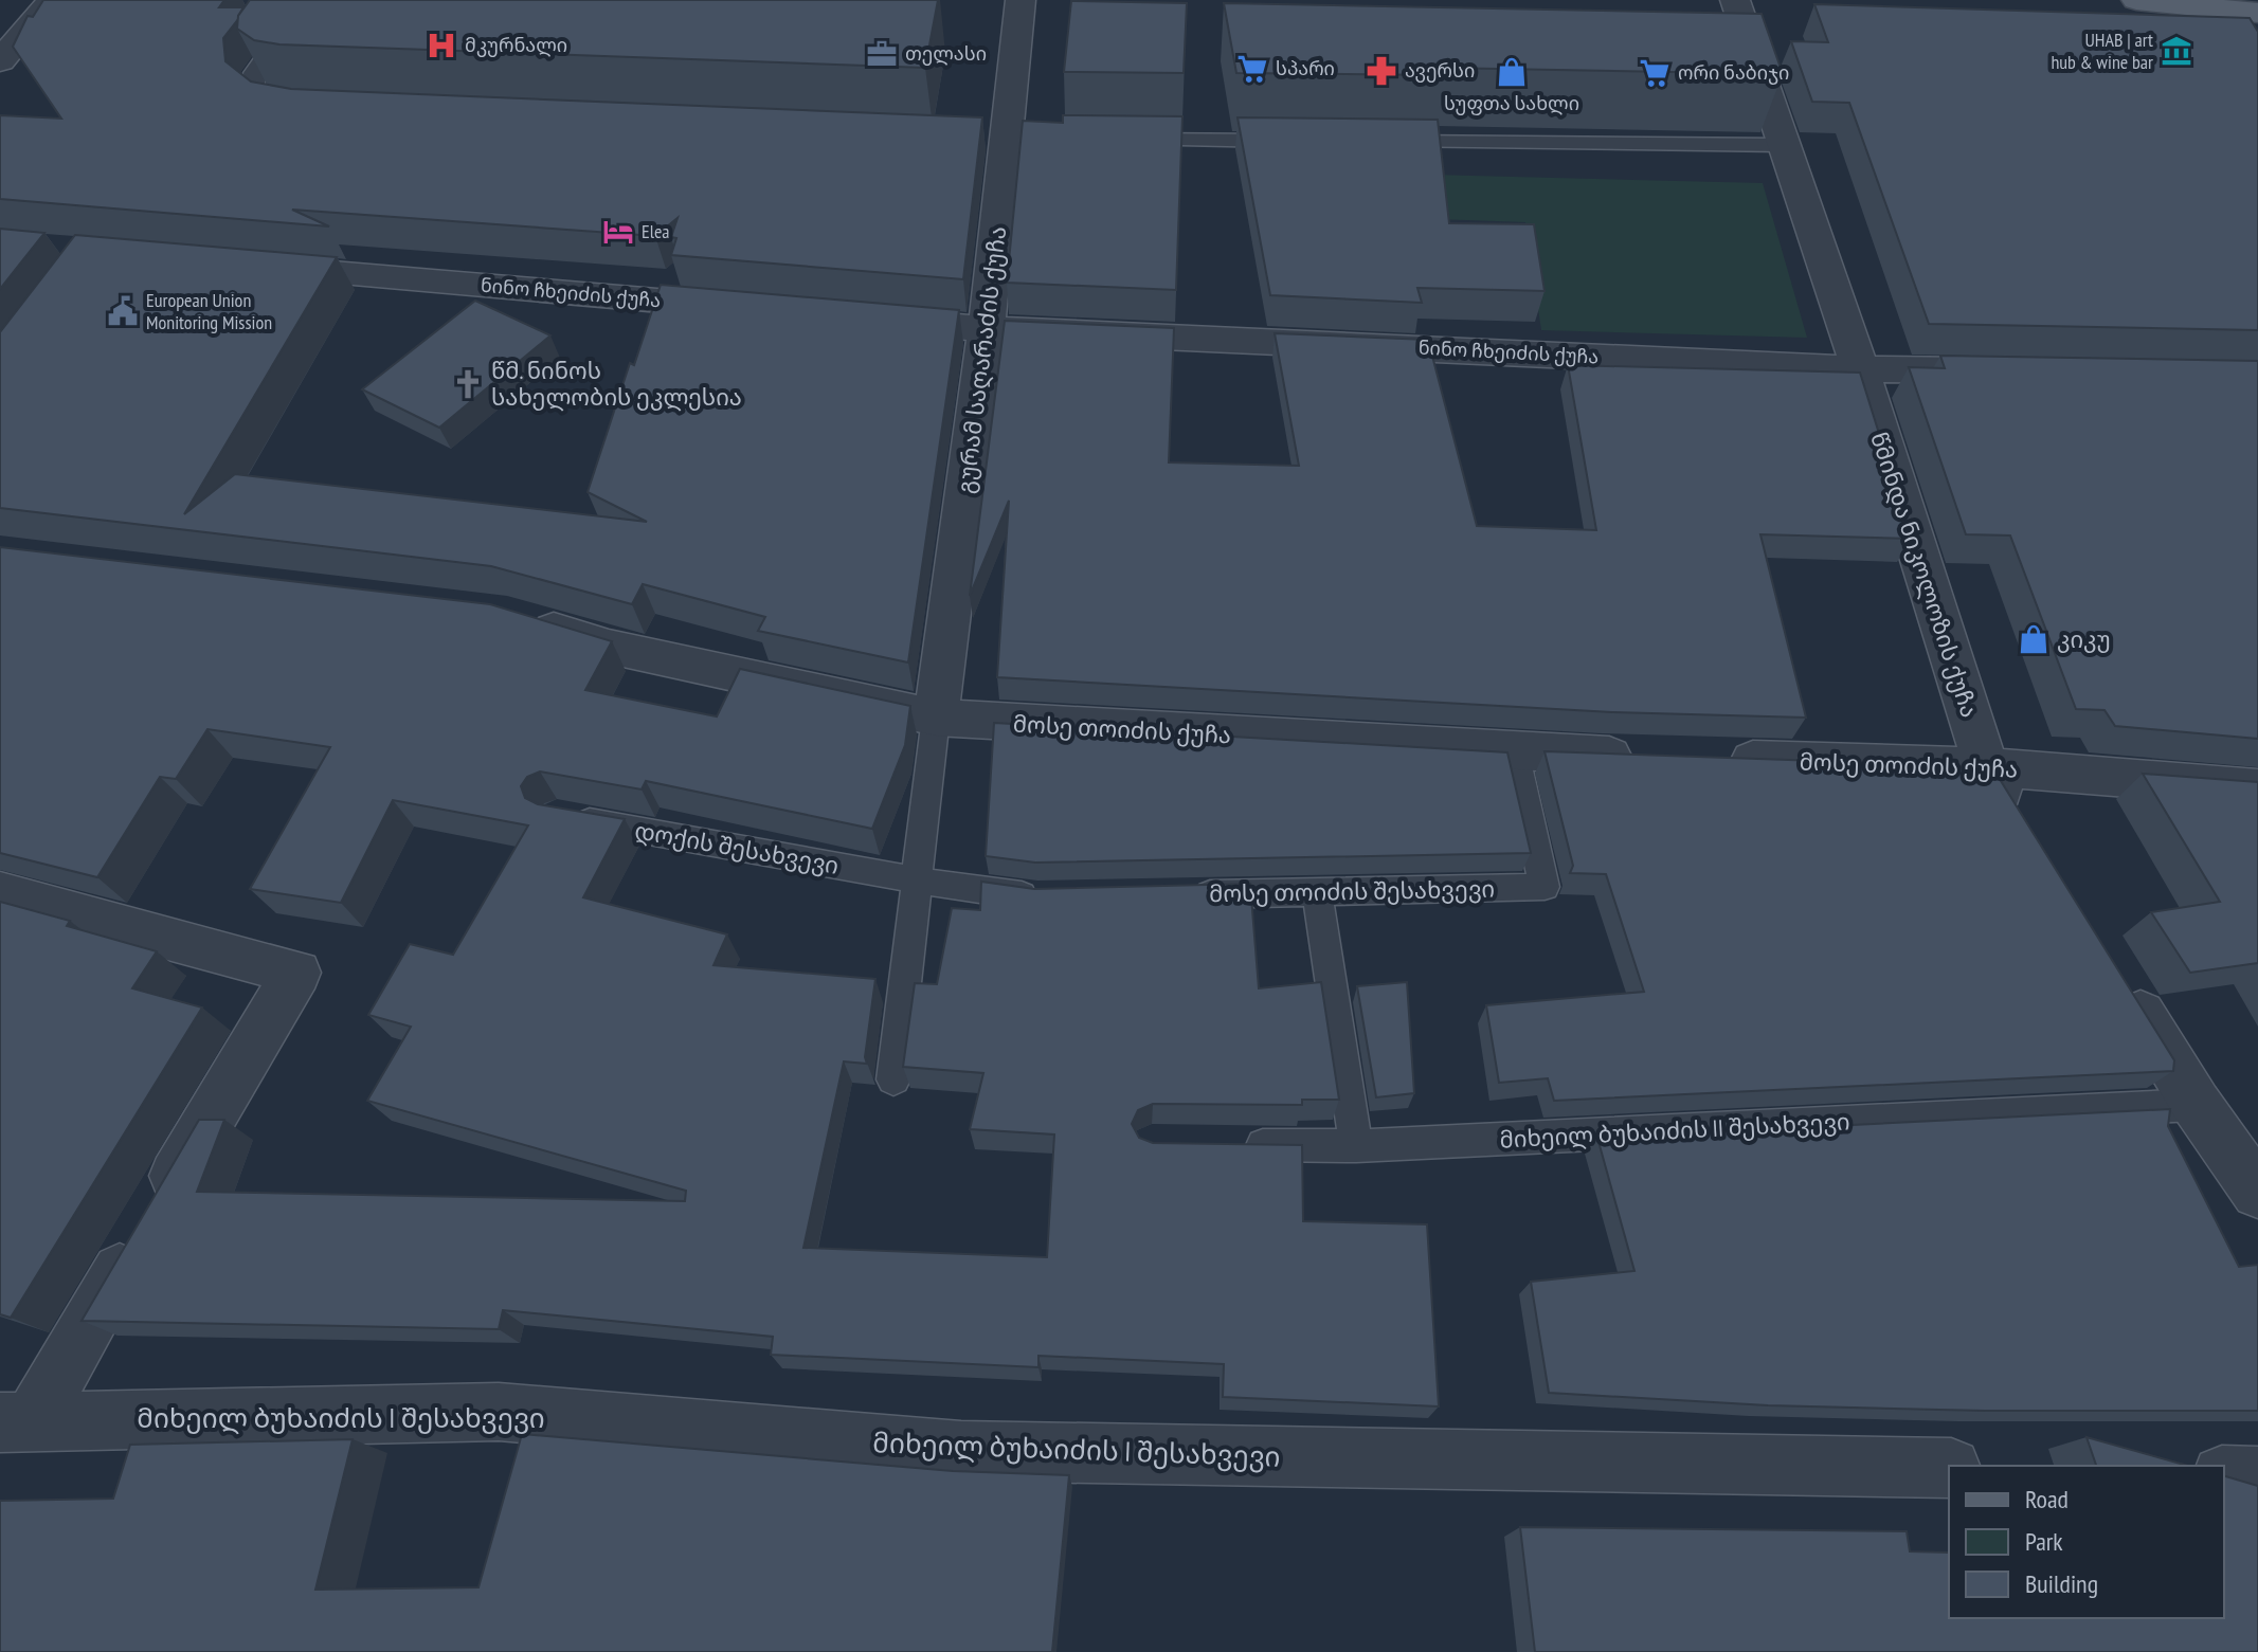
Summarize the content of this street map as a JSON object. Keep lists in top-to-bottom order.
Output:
{
  "streets": {
    "street": [
      "ნინო ჩხეიძის ქუჩა",
      "გურამ საღარაძის ქუჩა",
      "წმინდა ნიკოლოზის ქუჩა",
      "მოსე თოიძის ქუჩა",
      "მიხეილ ბუხაიძის I შესახვევი"
    ],
    "lane": ["დოქის შესახვევი", "მოსე თოიძის შესახვევი", "მიხეილ ბუხაიძის II შესახვევი"]
  },
  "crossings": [
    ["ნინო ჩხეიძის ქუჩა", "გურამ საღარაძის ქუჩა"],
    ["ნინო ჩხეიძის ქუჩა", "წმინდა ნიკოლოზის ქუჩა"],
    ["გურამ საღარაძის ქუჩა", "მოსე თოიძის ქუჩა"],
    ["წმინდა ნიკოლოზის ქუჩა", "მოსე თოიძის ქუჩა"],
    ["მოსე თოიძის ქუჩა", "მოსე თოიძის შესახვევი"]
  ],
  "places": {
    "hospital": ["მკურნალი"],
    "museum": ["UHAB | art hub & wine bar"],
    "office": ["თელასი"],
    "supermarket": ["სპარი", "ორი ნაბიჯი"],
    "pharmacy": ["ავერსი"],
    "shop": ["სუფთა სახლი", "კიკუ"],
    "hotel": ["Elea"],
    "public building": ["European Union Monitoring Mission"],
    "church": ["წმ. ნინოს სახელობის ეკლესია"]
  },
  "legend": ["Road", "Park", "Building"]
}
